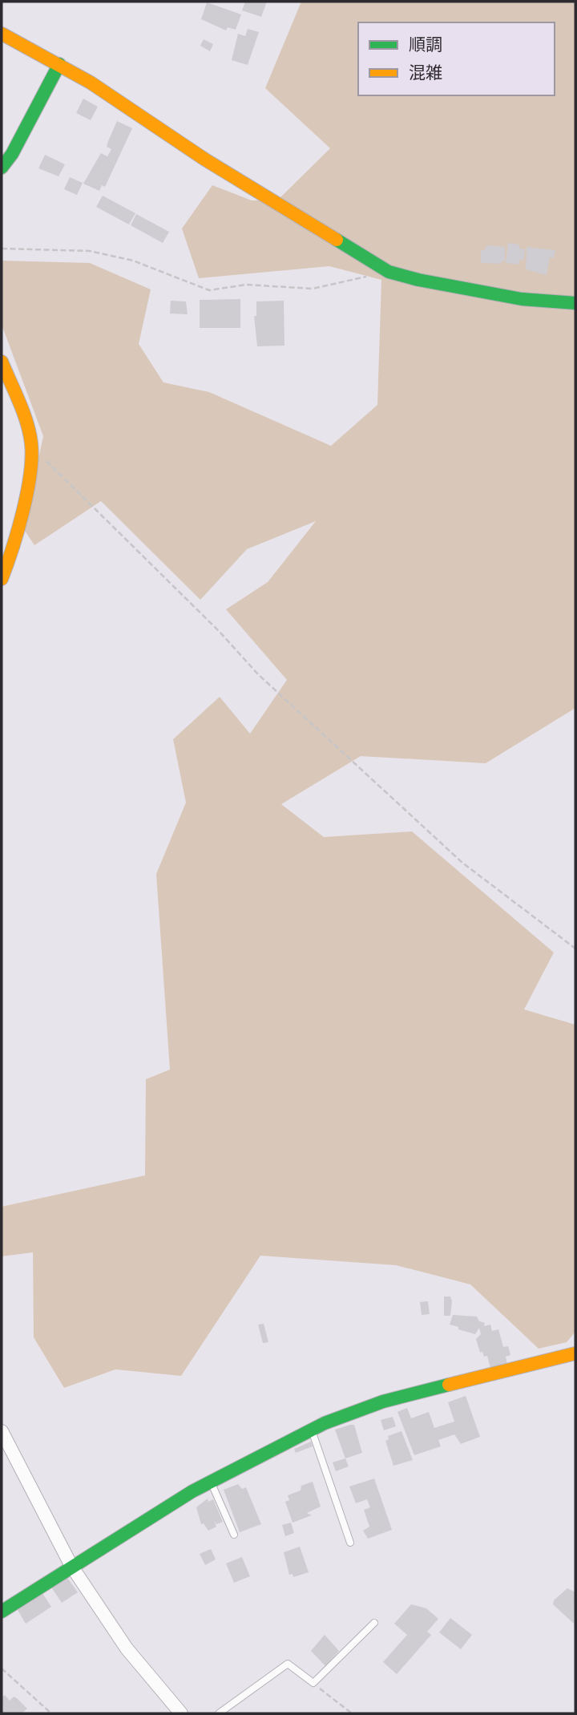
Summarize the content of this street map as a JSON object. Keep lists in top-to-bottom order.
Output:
{
  "legend": ["順調", "混雑"]
}
